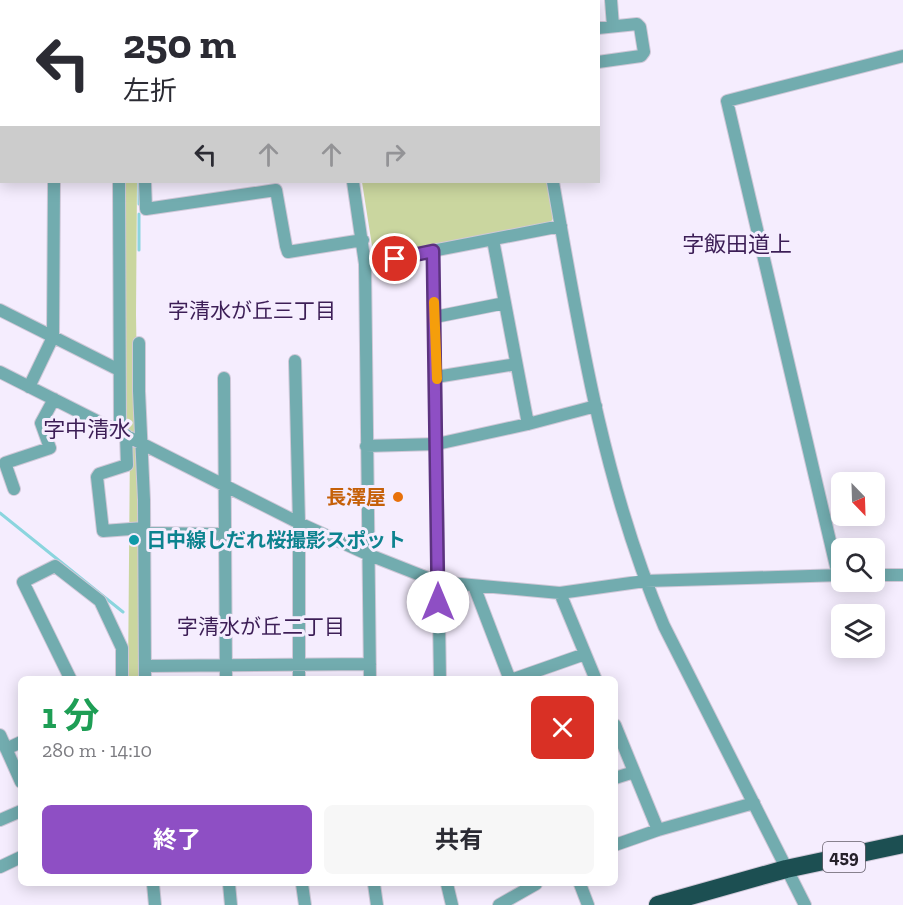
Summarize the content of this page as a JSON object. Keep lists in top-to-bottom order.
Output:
{
  "streets": {
    "highway": ["459"]
  },
  "districts": [
    "字飯田道上",
    "字清水が丘三丁目",
    "字中清水",
    "字清水が丘二丁目"
  ],
  "places": ["長澤屋", "日中線しだれ桜撮影スポット"],
  "north": "bottom right",
  "page": {
    "turn": ["250 m", "左折"],
    "heading": ["1 分", "280 m · 14:10"],
    "buttons": ["終了", "共有"]
  }
}
